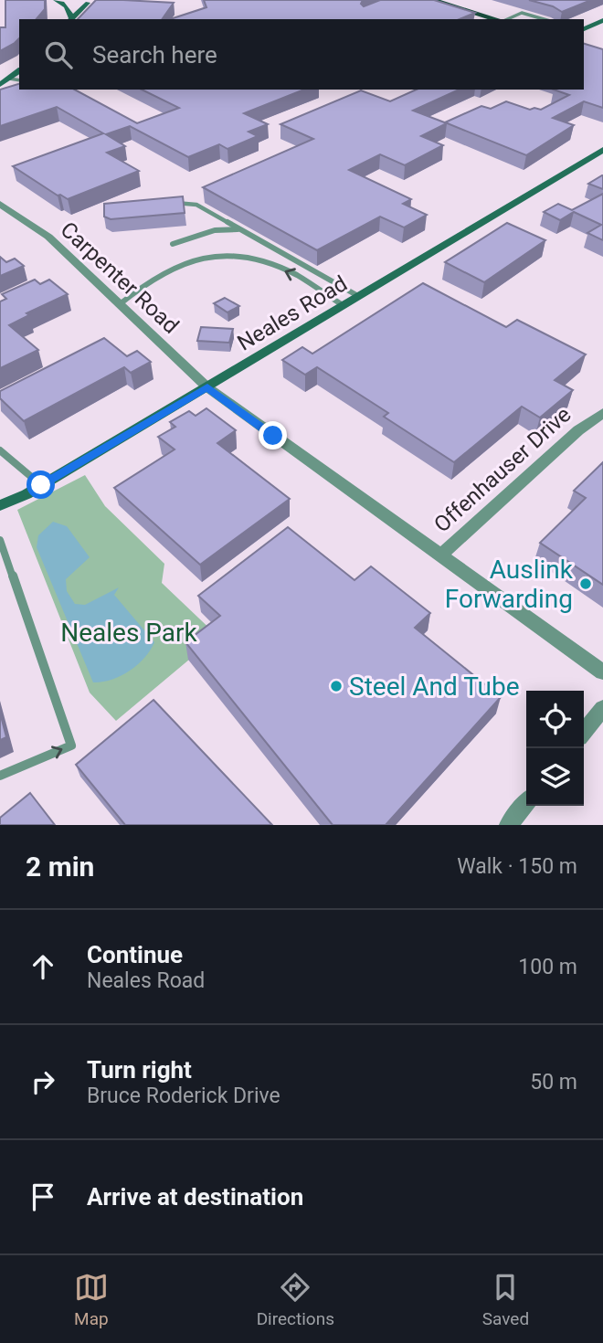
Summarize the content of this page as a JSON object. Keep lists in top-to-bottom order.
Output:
{
  "streets": {
    "street": ["Carpenter Road", "Neales Road", "Offenhauser Drive"]
  },
  "crossings": [
    ["Carpenter Road", "Neales Road"],
    ["Carpenter Road", "Offenhauser Drive"]
  ],
  "parks": ["Neales Park"],
  "places": ["Auslink Forwarding", "Steel And Tube"],
  "page": {
    "search": "Search here",
    "heading": ["2 min", "Walk · 150 m"],
    "list": [
      ["Continue", "Neales Road", "100 m"],
      ["Turn right", "Bruce Roderick Drive", "50 m"],
      "Arrive at destination"
    ],
    "nav": ["Map", "Directions", "Saved"]
  }
}
